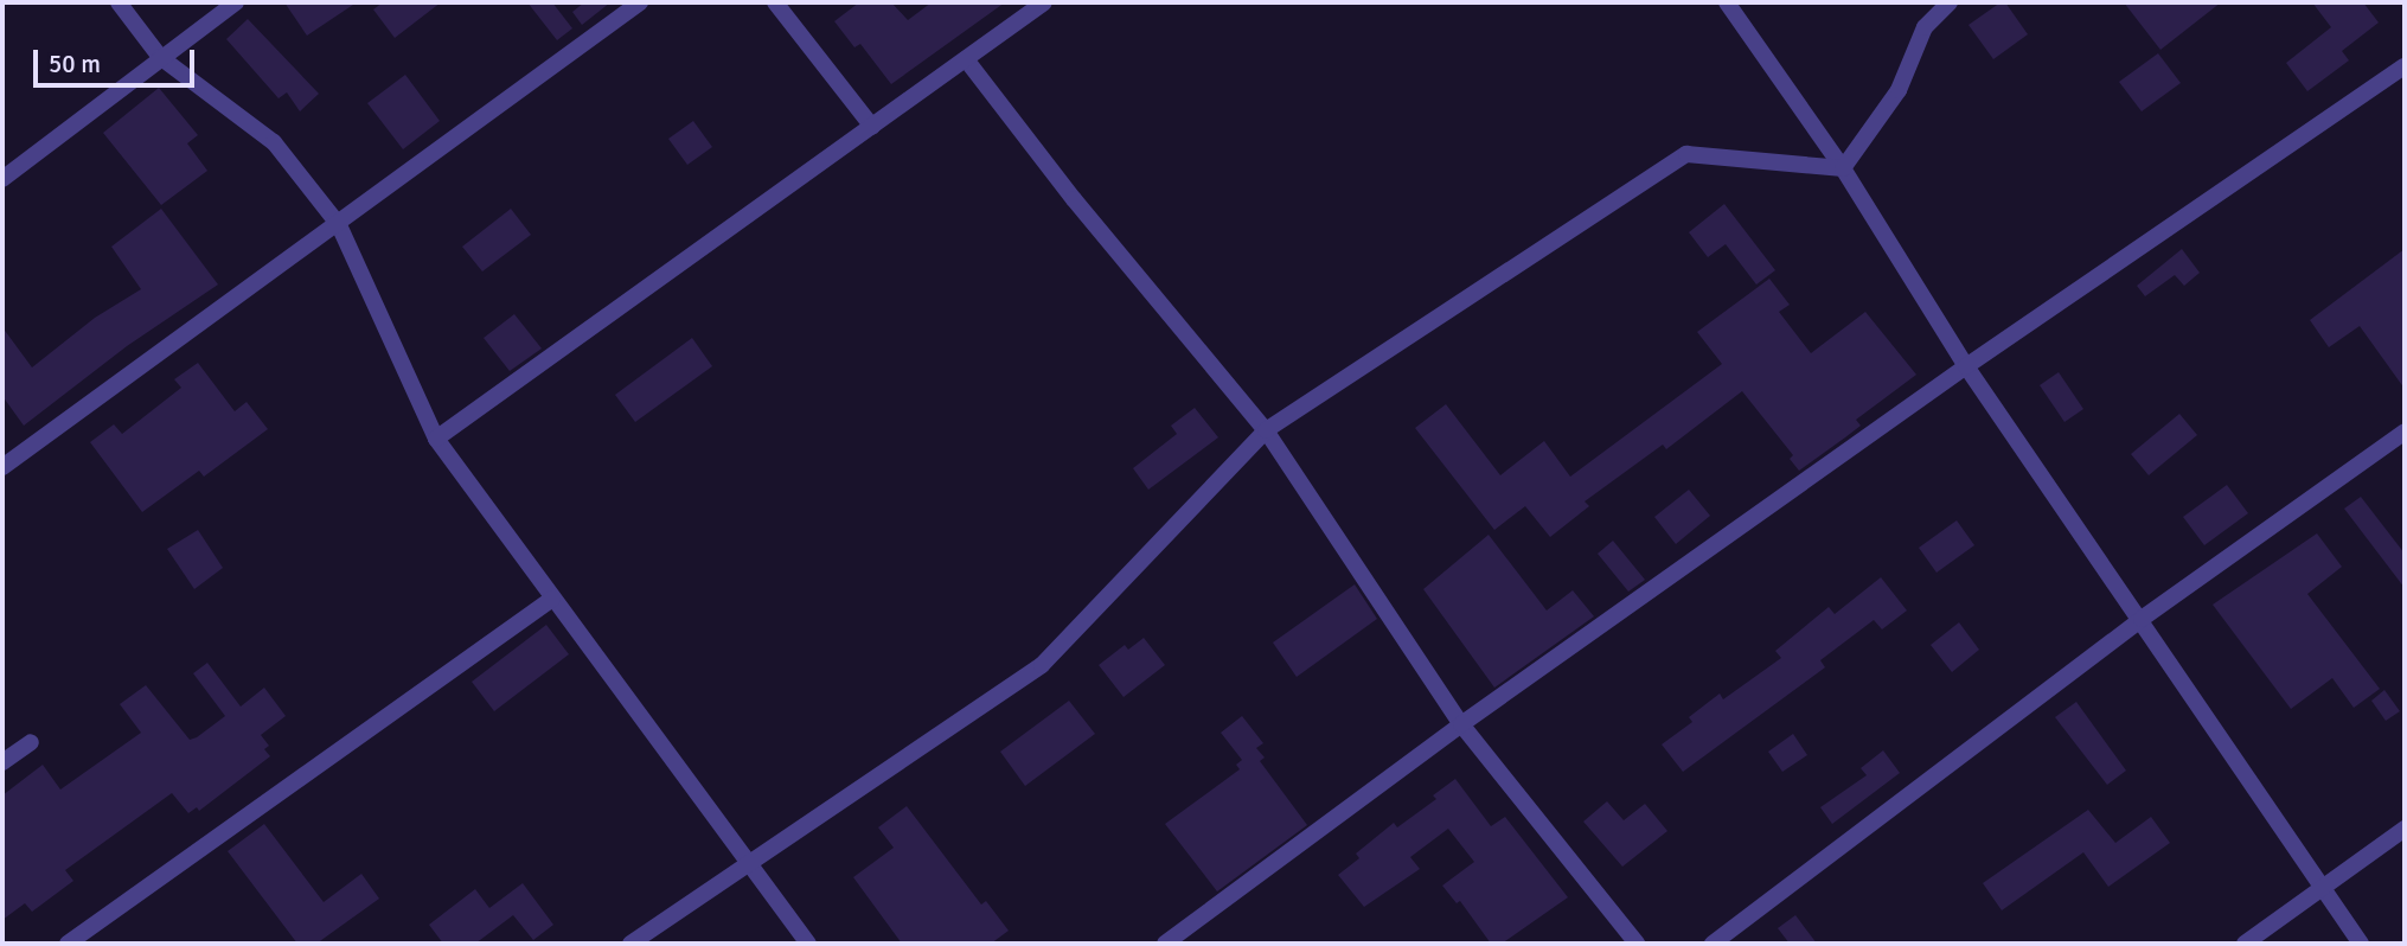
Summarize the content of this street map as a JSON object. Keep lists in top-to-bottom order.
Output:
{
  "scale_bar": "50 m"
}
